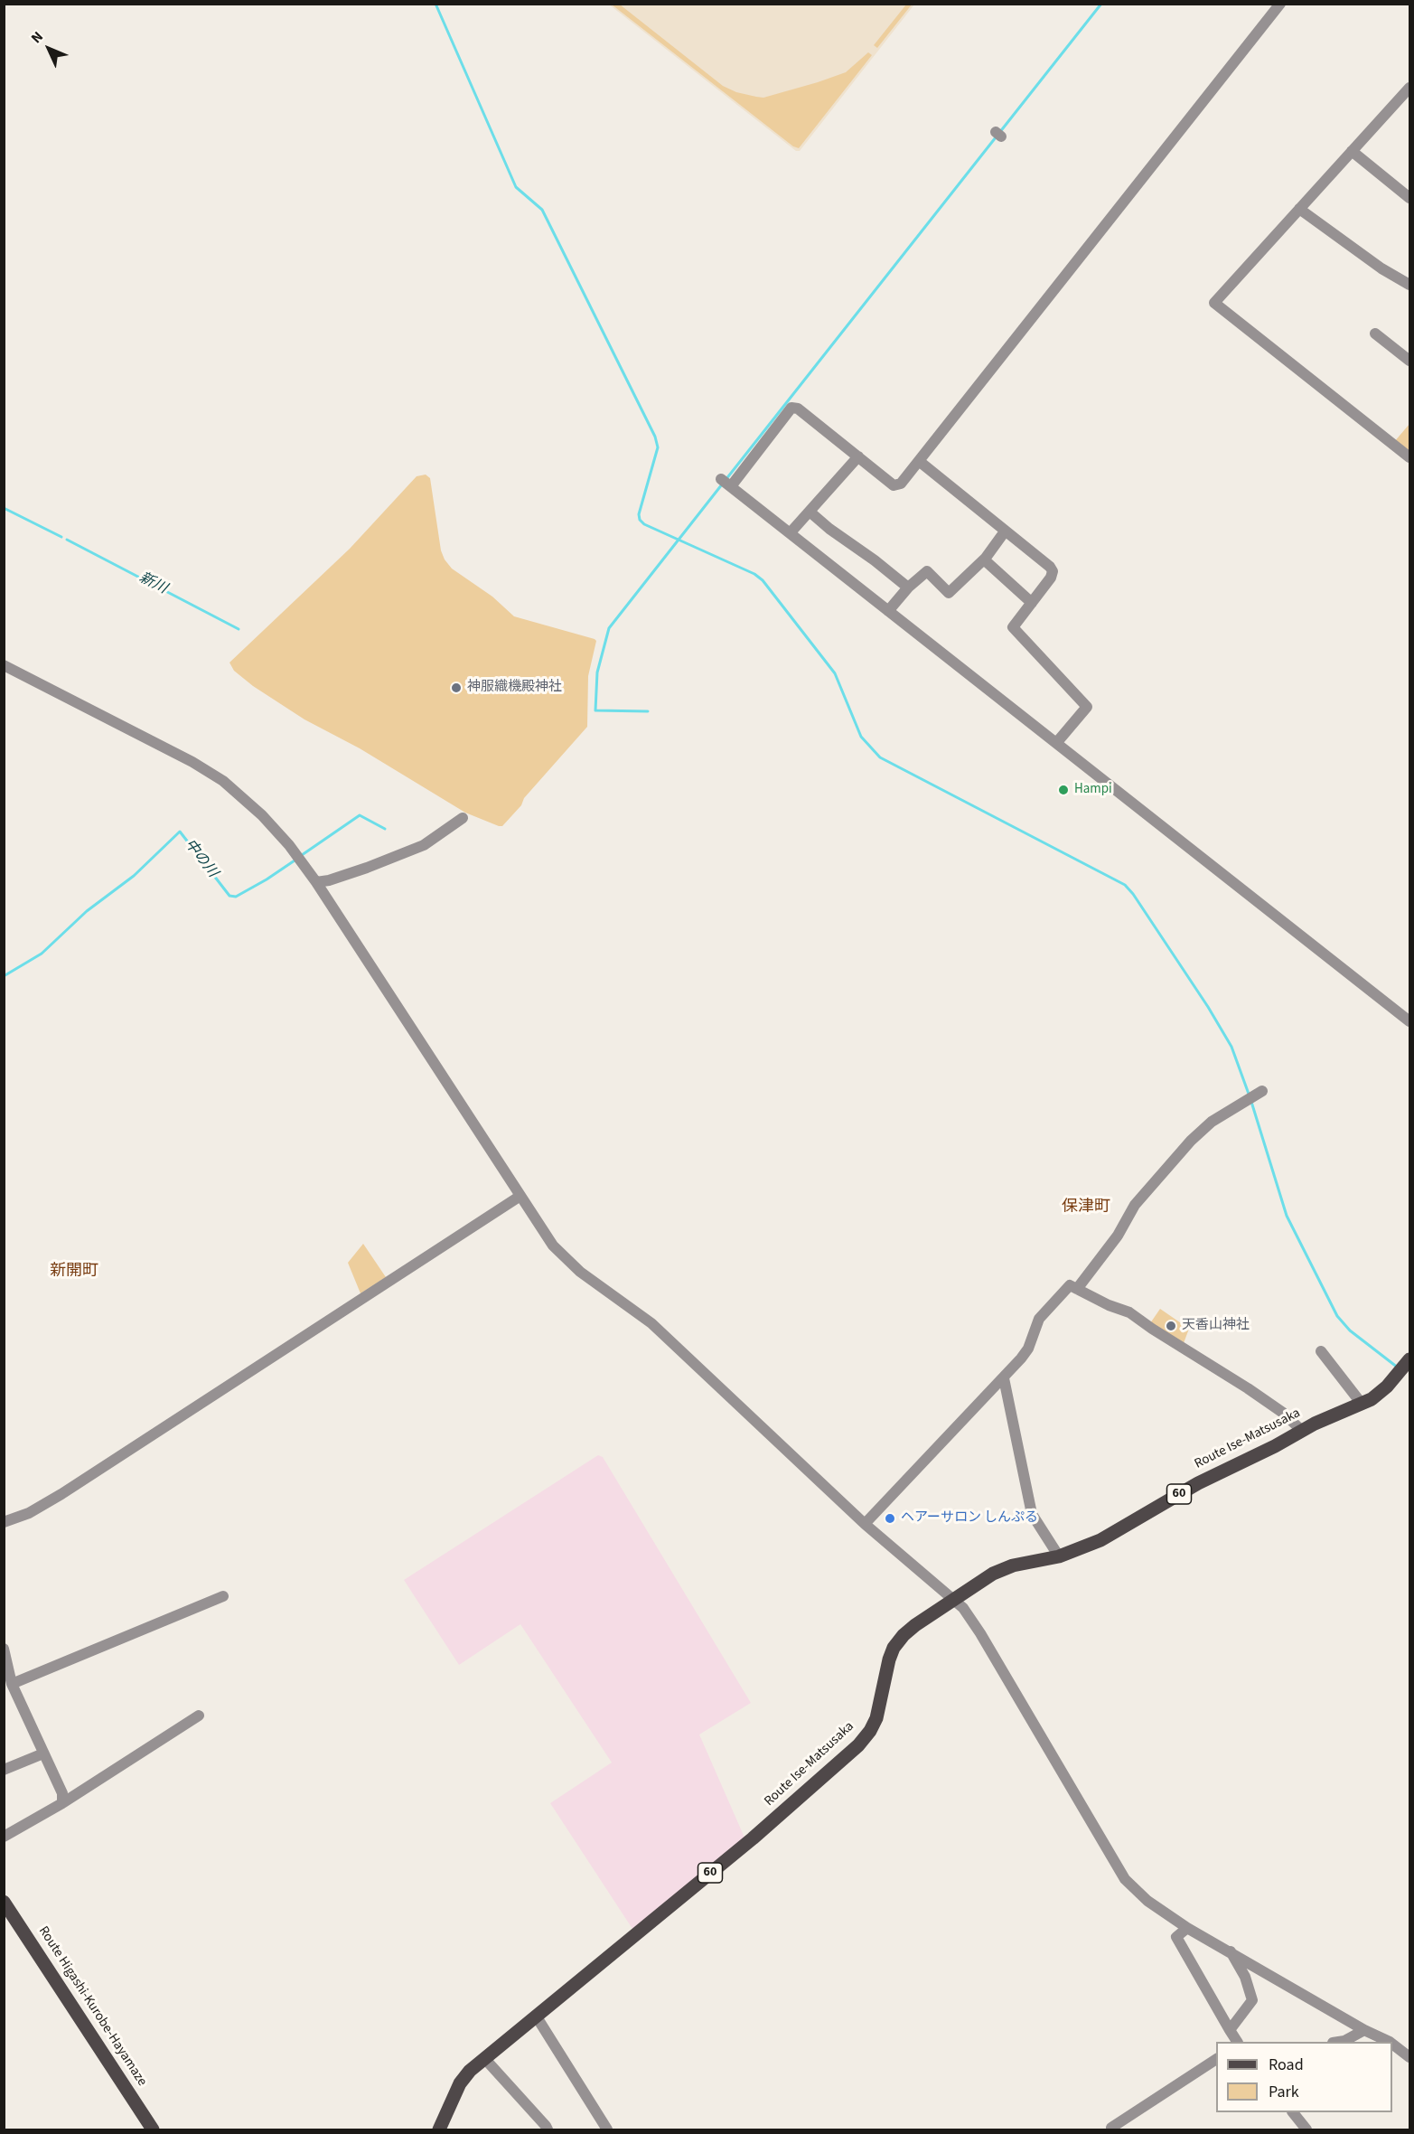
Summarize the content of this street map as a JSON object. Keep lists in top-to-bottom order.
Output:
{
  "streets": {
    "main road": ["Route Ise-Matsusaka", "60", "Route Higashi-Kurobe-Hayamaze"]
  },
  "districts": ["保津町", "新開町"],
  "water": ["新川", "中の川"],
  "places": [
    "神服織機殿神社",
    "Hampi",
    "天香山神社",
    "ヘアーサロン しんぷる"
  ],
  "legend": ["Road", "Park"],
  "north": "top left"
}
